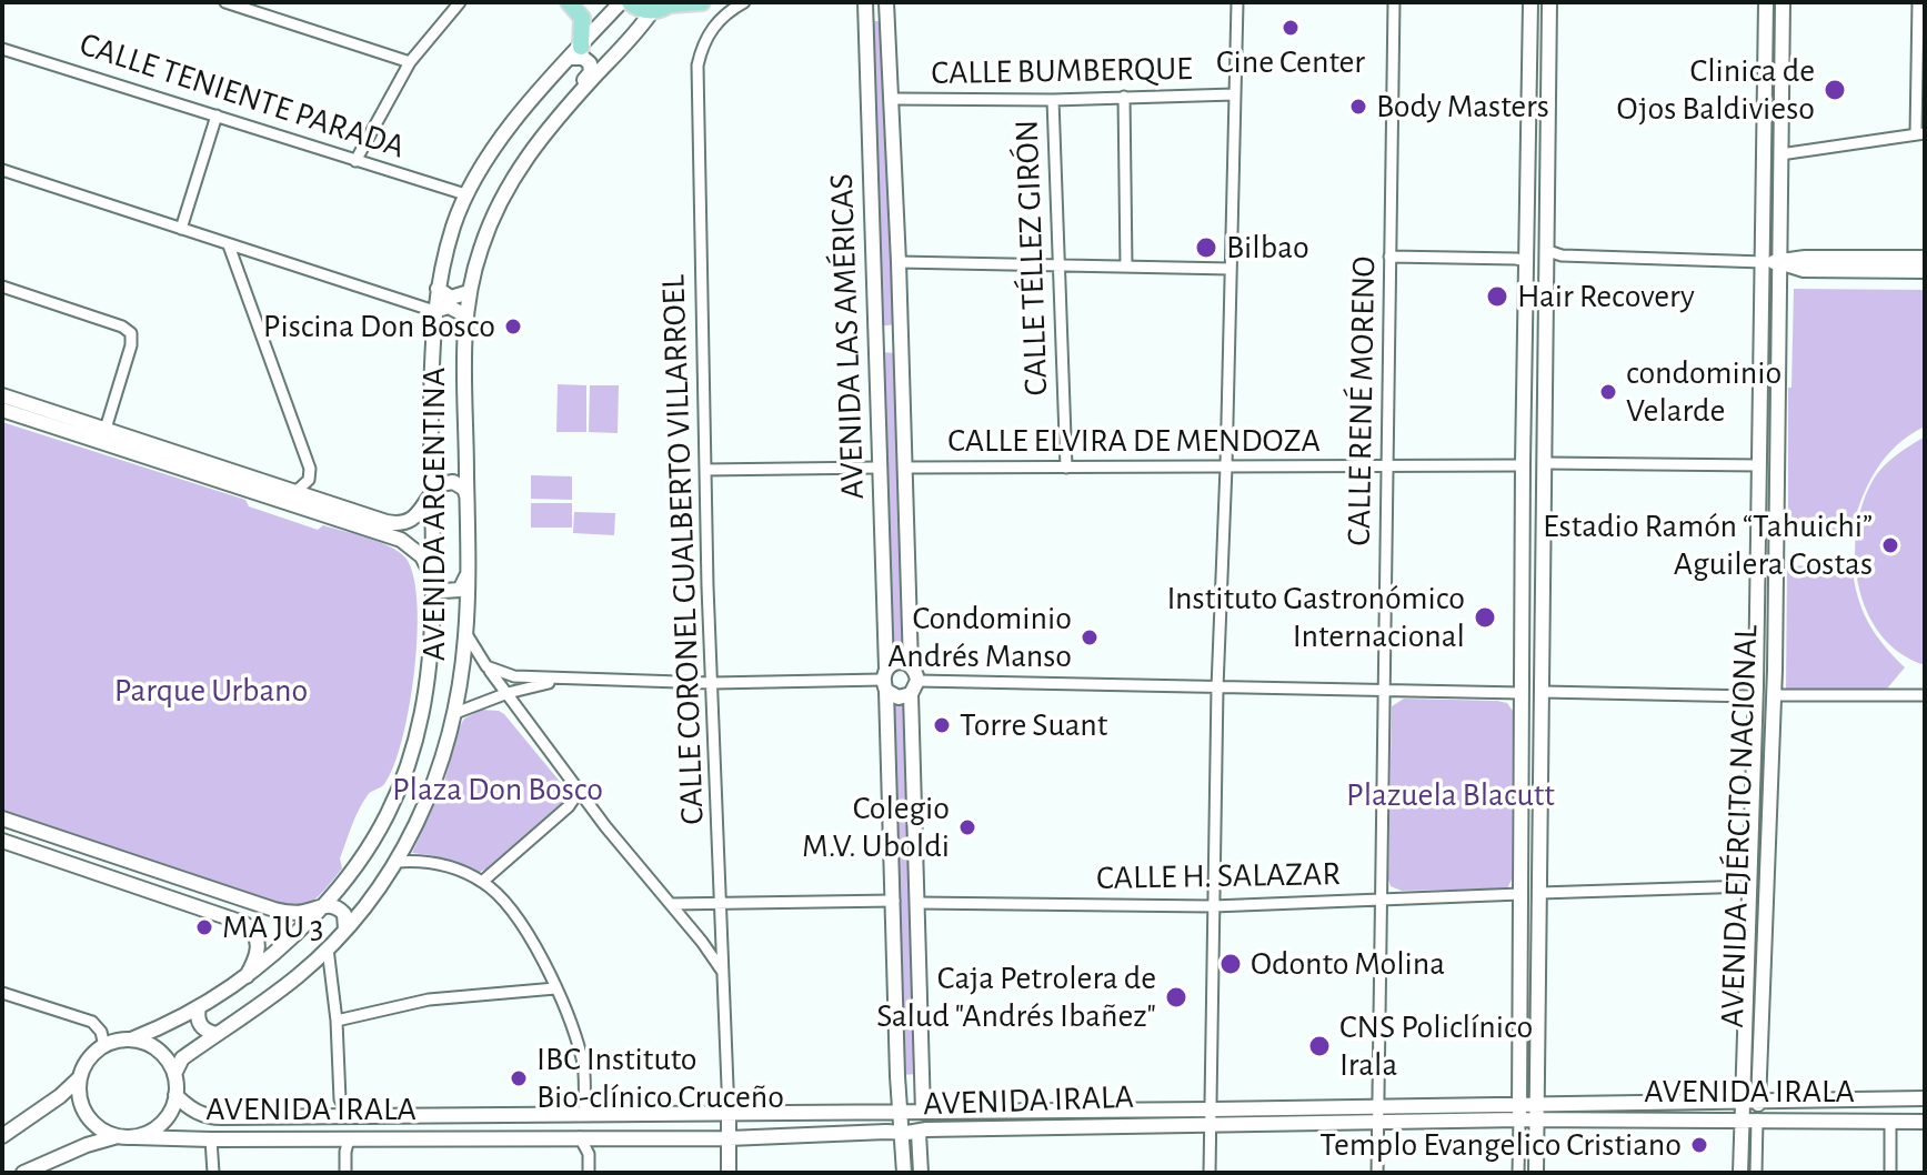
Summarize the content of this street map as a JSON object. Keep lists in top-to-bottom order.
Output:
{
  "streets": {
    "main road": [
      "AVENIDA LAS AMÉRICAS",
      "AVENIDA ARGENTINA",
      "AVENIDA EJÉRCITO NACIONAL",
      "AVENIDA IRALA"
    ],
    "street": [
      "CALLE BUMBERQUE",
      "CALLE TENIENTE PARADA",
      "CALLE TÉLLEZ GIRÓN",
      "CALLE RENÉ MORENO",
      "CALLE ELVIRA DE MENDOZA",
      "CALLE CORONEL GUALBERTO VILLARROEL",
      "CALLE H. SALAZAR"
    ]
  },
  "crossings": [
    ["CALLE BUMBERQUE", "CALLE TÉLLEZ GIRÓN"],
    ["CALLE BUMBERQUE", "AVENIDA LAS AMÉRICAS"],
    ["CALLE TENIENTE PARADA", "AVENIDA ARGENTINA"],
    ["CALLE TÉLLEZ GIRÓN", "CALLE ELVIRA DE MENDOZA"],
    ["AVENIDA LAS AMÉRICAS", "CALLE ELVIRA DE MENDOZA"],
    ["AVENIDA LAS AMÉRICAS", "AVENIDA IRALA"],
    ["CALLE RENÉ MORENO", "CALLE ELVIRA DE MENDOZA"],
    ["CALLE RENÉ MORENO", "CALLE H. SALAZAR"],
    ["CALLE RENÉ MORENO", "AVENIDA IRALA"],
    ["AVENIDA ARGENTINA", "AVENIDA IRALA"],
    ["CALLE CORONEL GUALBERTO VILLARROEL", "AVENIDA IRALA"],
    ["AVENIDA EJÉRCITO NACIONAL", "AVENIDA IRALA"]
  ],
  "parks": ["Parque Urbano", "Plaza Don Bosco", "Plazuela Blacutt"],
  "places": [
    "Cine Center",
    "Clinica de Ojos Baldivieso",
    "Body Masters",
    "Bilbao",
    "Hair Recovery",
    "Piscina Don Bosco",
    "condominio Velarde",
    "Estadio Ramón “Tahuichi” Aguilera Costas",
    "Instituto Gastronómico Internacional",
    "Condominio Andrés Manso",
    "Torre Suant",
    "Colegio M.V. Uboldi",
    "MA JU 3",
    "Odonto Molina",
    "Caja Petrolera de Salud \"Andrés Ibañez\"",
    "CNS Policlínico Irala",
    "IBC Instituto Bio-clínico Cruceño",
    "Templo Evangelico Cristiano"
  ]
}
